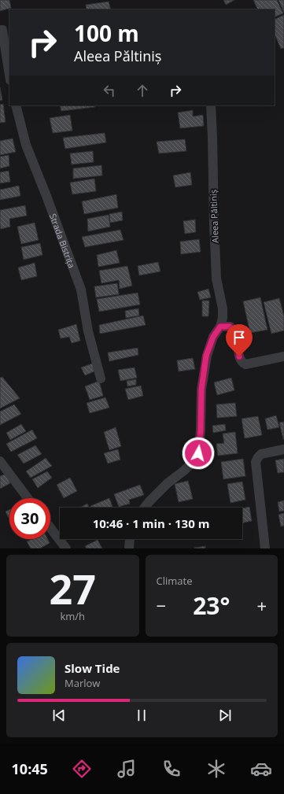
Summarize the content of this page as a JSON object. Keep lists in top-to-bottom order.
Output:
{
  "streets": {
    "street": ["Aleea Păltiniș", "Strada Bistrița"]
  },
  "page": {
    "turn": ["100 m", "Aleea Păltiniș"],
    "limit": "30",
    "trip": "10:46 · 1 min · 130 m",
    "tile": [
      ["27", "km/h"],
      "Climate"
    ],
    "heat": ["−", "23°", "+"],
    "song": ["Slow Tide", "Marlow"],
    "tabs": "10:45"
  }
}
